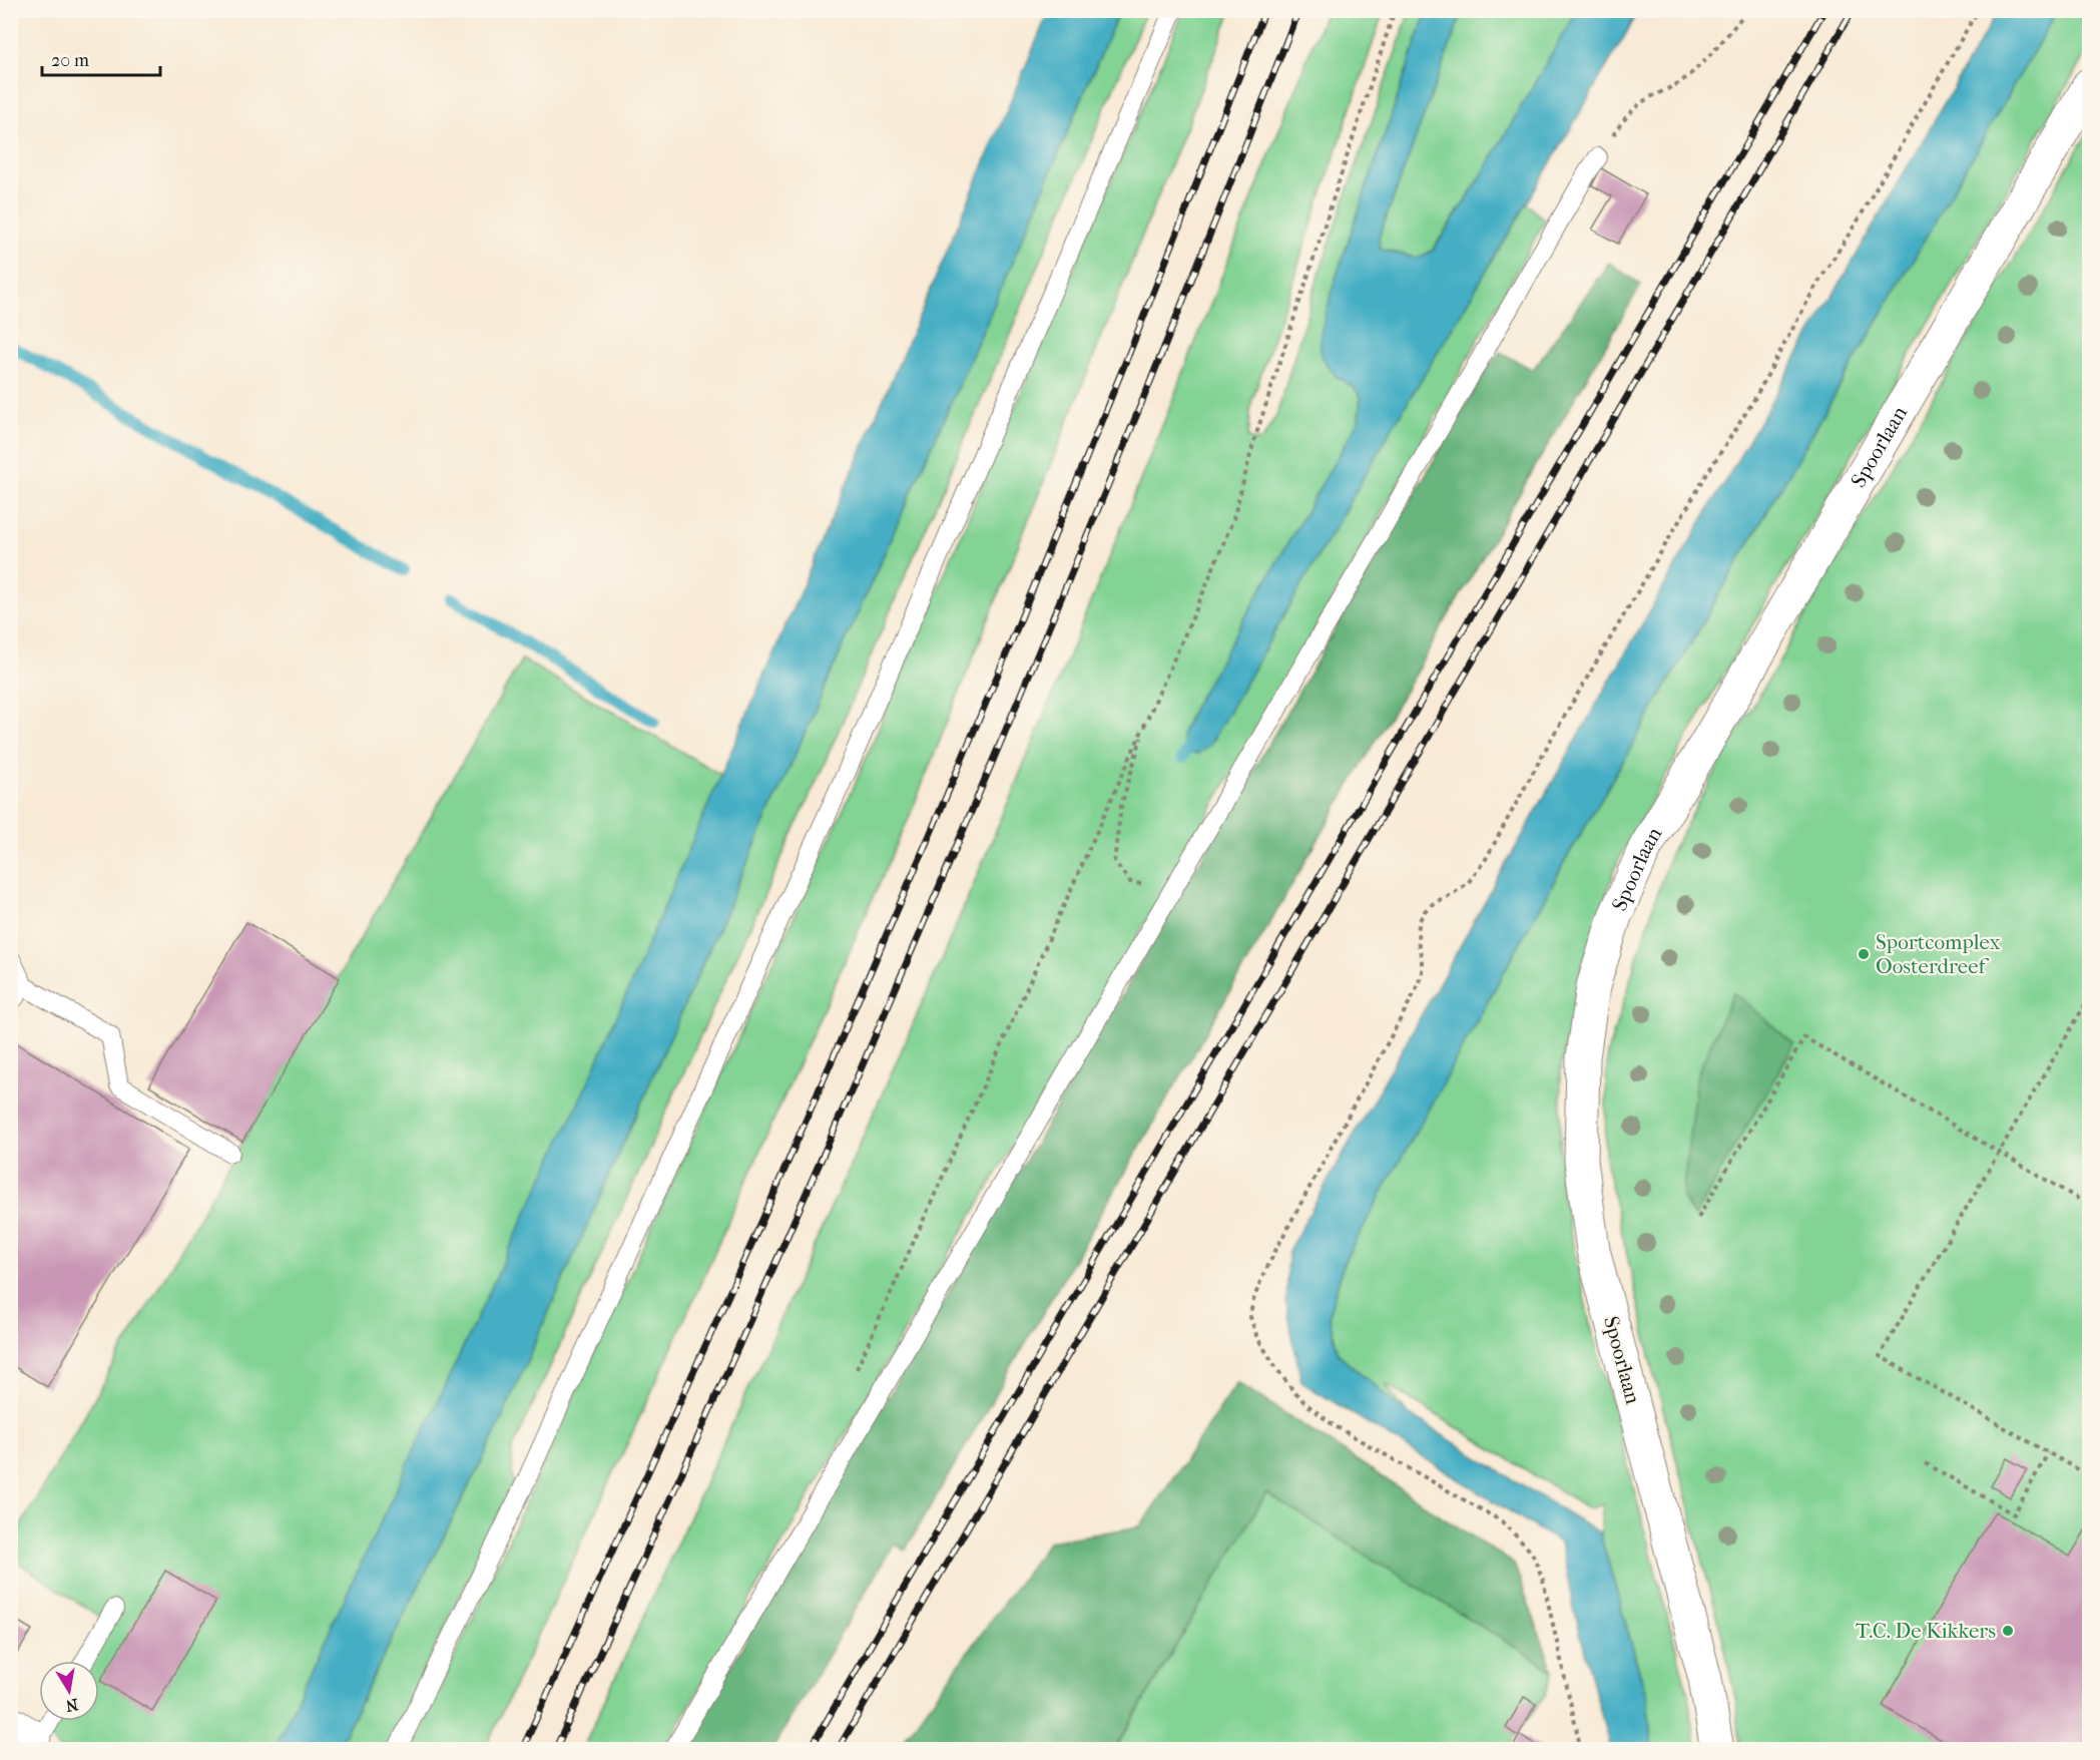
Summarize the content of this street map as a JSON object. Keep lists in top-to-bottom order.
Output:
{
  "streets": {
    "main road": ["Spoorlaan"]
  },
  "places": ["Sportcomplex Oosterdreef", "T.C. De Kikkers"],
  "scale_bar": "20 m",
  "north": "bottom"
}
